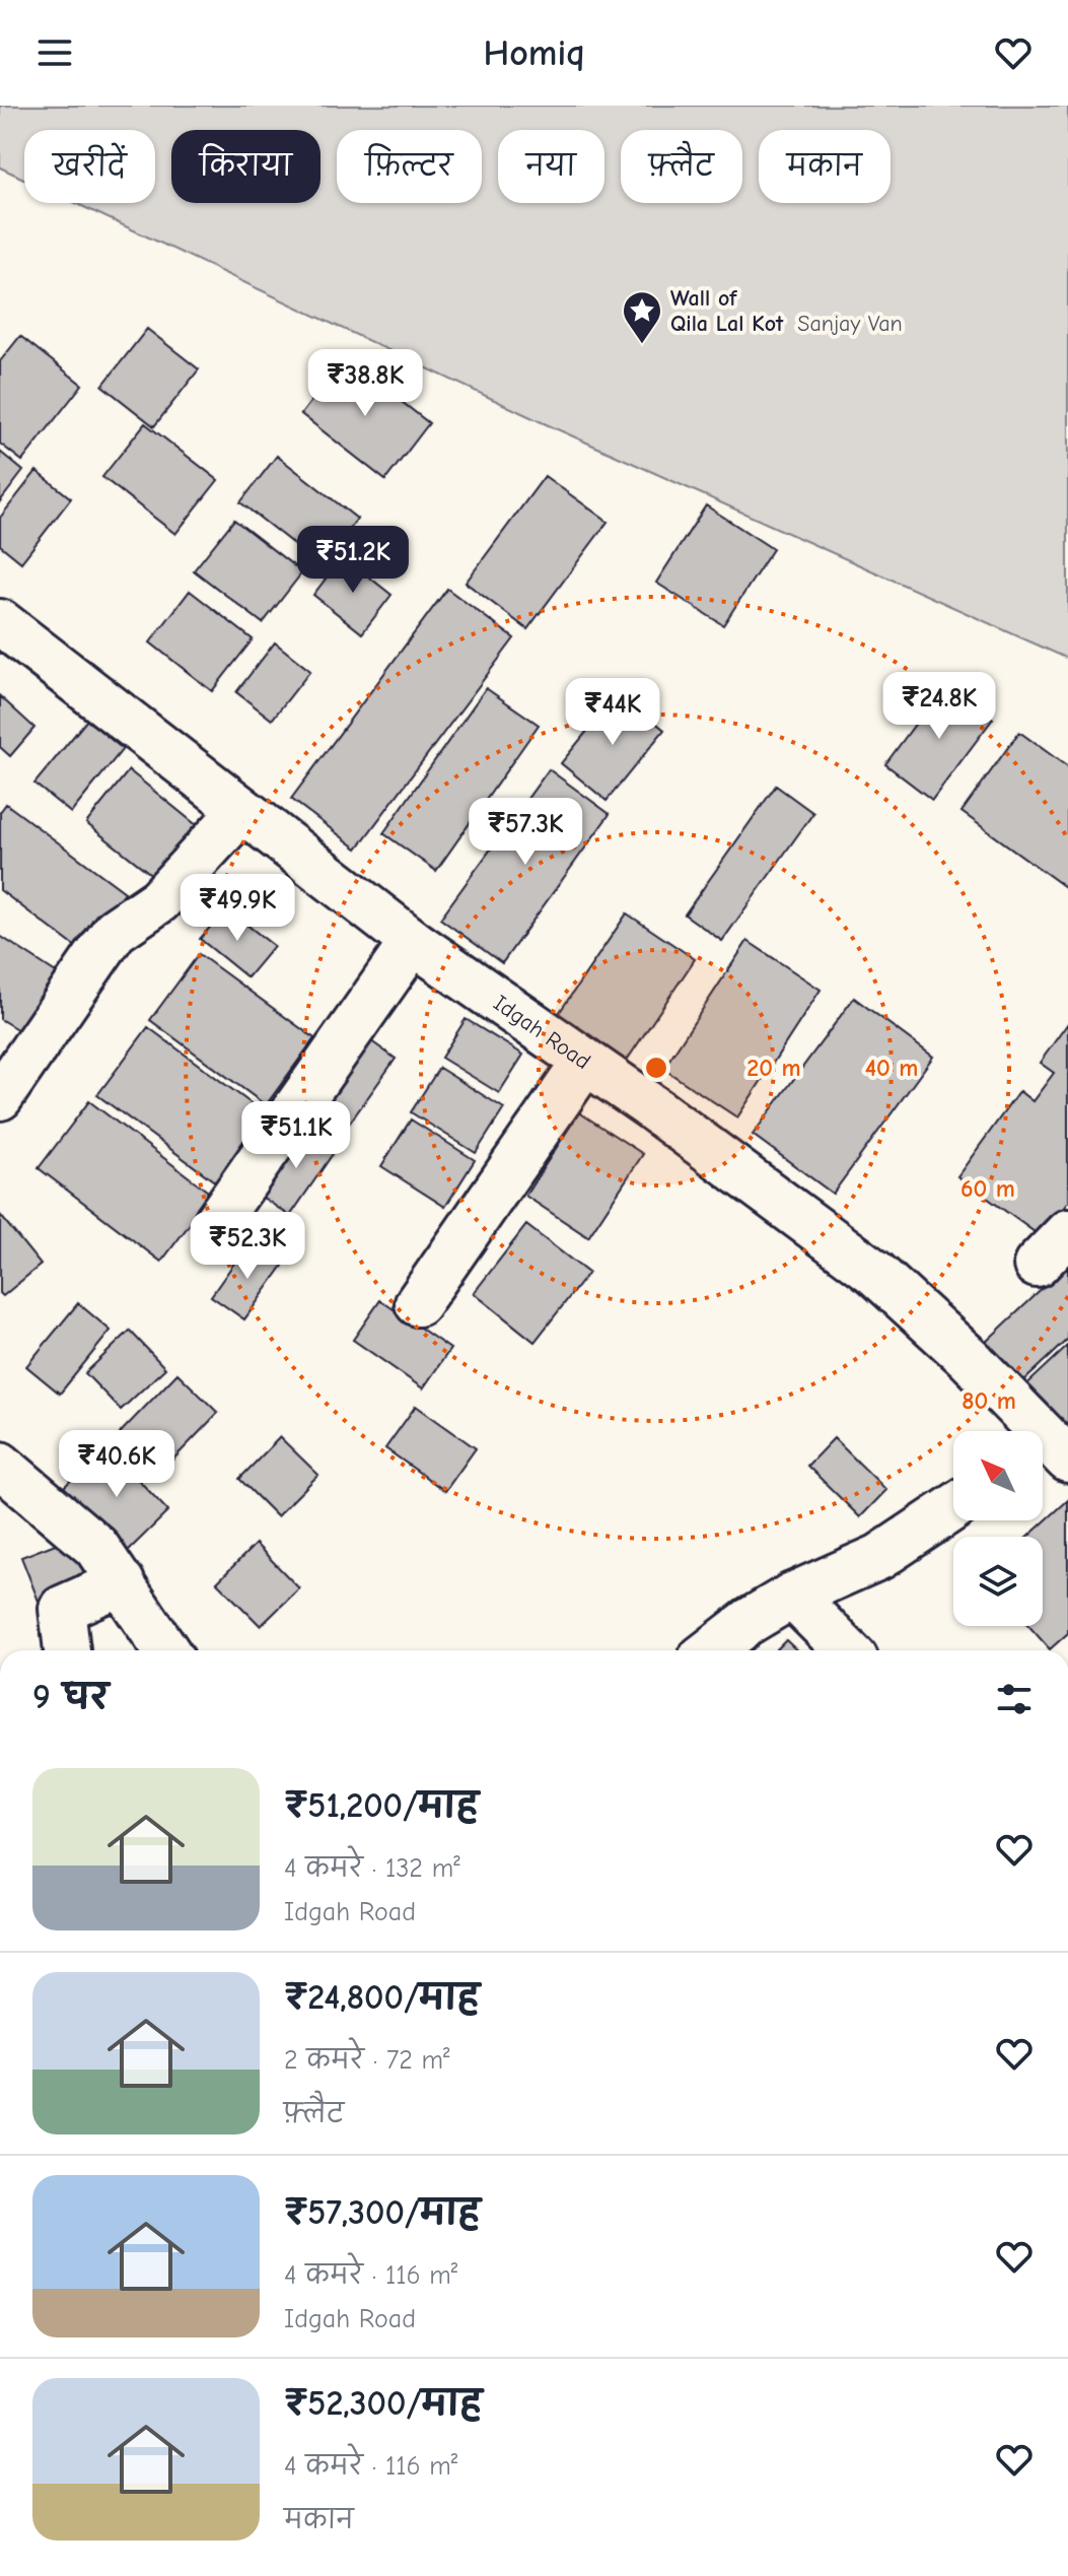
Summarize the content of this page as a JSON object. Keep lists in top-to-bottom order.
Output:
{
  "streets": {
    "street": ["Idgah Road"]
  },
  "parks": ["Sanjay Van"],
  "places": {
    "place": ["Wall of Qila Lal Kot"]
  },
  "north": "top left",
  "page": {
    "header": "Homiq",
    "chip": [
      "खरीदें",
      "किराया",
      "फ़िल्टर",
      "नया",
      "फ़्लैट",
      "मकान"
    ],
    "price": [
      "₹38.8K",
      "₹51.2K",
      "₹24.8K",
      "₹44K",
      "₹57.3K",
      "₹49.9K",
      "₹51.1K",
      "₹52.3K",
      "₹40.6K"
    ],
    "heading": "9 घर",
    "list": [
      {
        "name": "₹51,200/माह",
        "note": "4 कमरे · 132 m² · Idgah Road"
      },
      {
        "name": "₹24,800/माह",
        "note": "2 कमरे · 72 m² · फ़्लैट"
      },
      {
        "name": "₹57,300/माह",
        "note": "4 कमरे · 116 m² · Idgah Road"
      },
      {
        "name": "₹52,300/माह",
        "note": "4 कमरे · 116 m² · मकान"
      }
    ]
  },
  "rings": [
    "20 m",
    "40 m",
    "60 m",
    "80 m"
  ]
}
